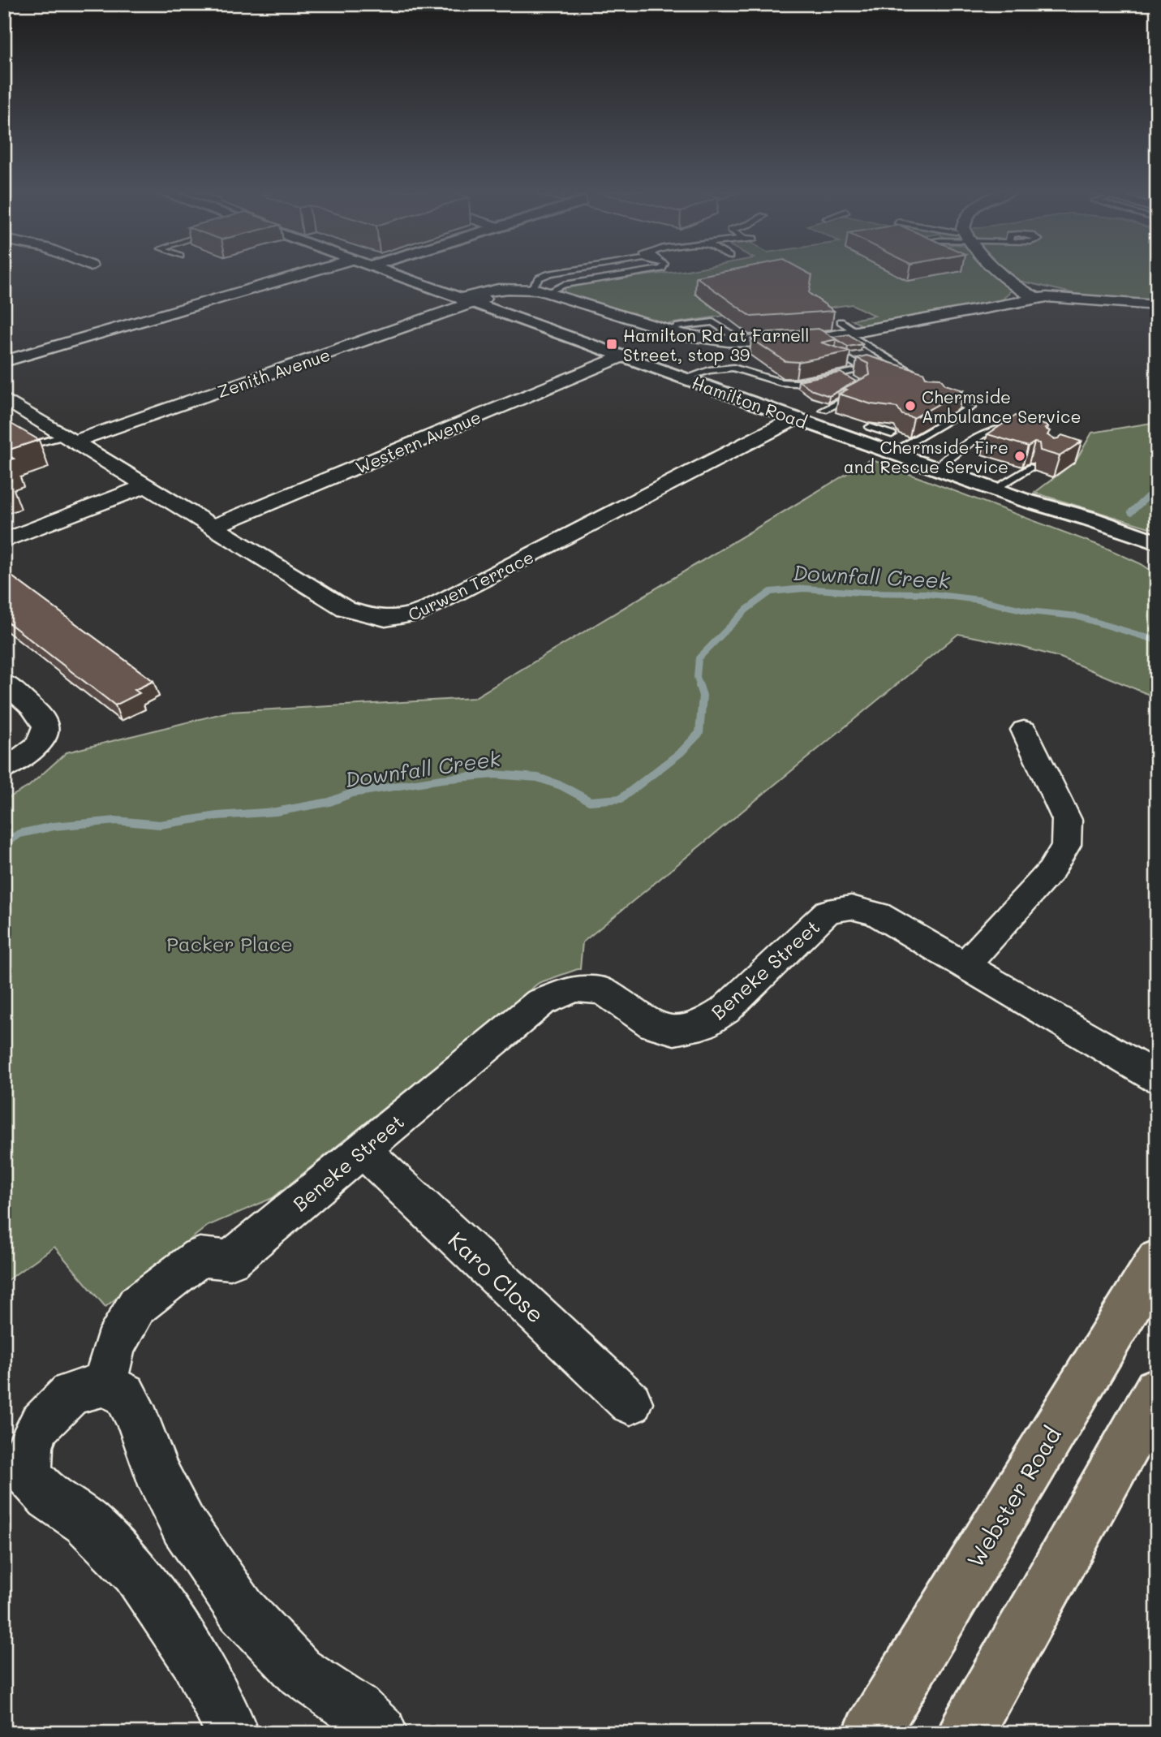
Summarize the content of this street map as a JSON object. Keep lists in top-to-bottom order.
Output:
{
  "streets": {
    "main road": ["Hamilton Road", "Webster Road"],
    "street": [
      "Zenith Avenue",
      "Western Avenue",
      "Curwen Terrace",
      "Beneke Street",
      "Karo Close"
    ]
  },
  "crossings": [
    ["Zenith Avenue", "Hamilton Road"],
    ["Zenith Avenue", "Curwen Terrace"],
    ["Hamilton Road", "Western Avenue"],
    ["Hamilton Road", "Curwen Terrace"],
    ["Western Avenue", "Curwen Terrace"],
    ["Beneke Street", "Karo Close"]
  ],
  "water": ["Downfall Creek"],
  "parks": ["Packer Place"],
  "places": {
    "transit": ["Hamilton Rd at Farnell Street, stop 39"],
    "other": ["Chermside Ambulance Service", "Chermside Fire and Rescue Service"]
  }
}
